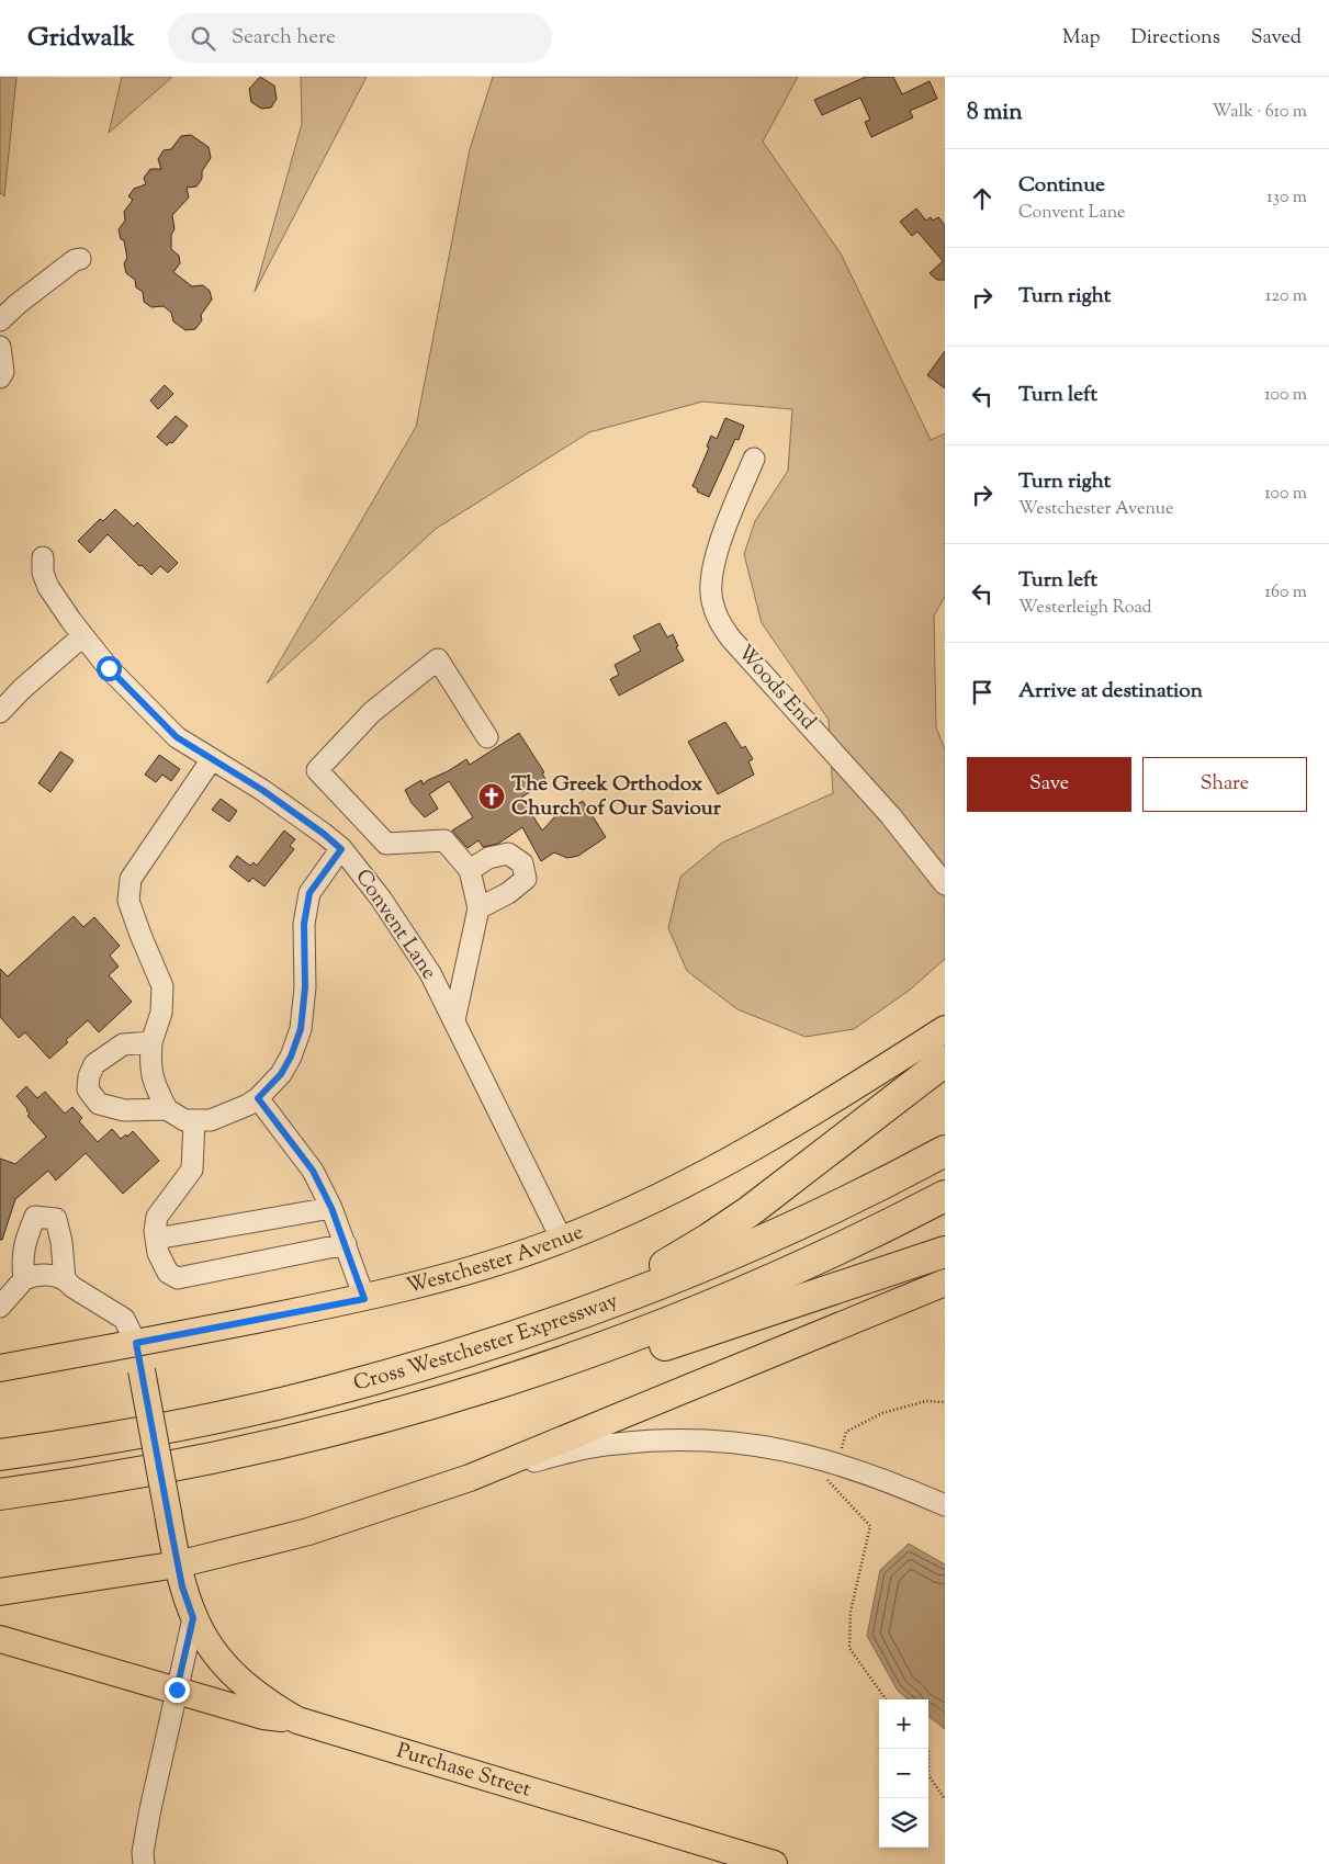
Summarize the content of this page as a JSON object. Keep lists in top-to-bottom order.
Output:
{
  "streets": {
    "highway": ["Cross Westchester Expressway"],
    "main road": ["Westchester Avenue", "Purchase Street"],
    "street": ["Woods End", "Convent Lane"]
  },
  "crossings": [
    ["Convent Lane", "Westchester Avenue"],
    ["Westchester Avenue", "Purchase Street"]
  ],
  "places": {
    "church": ["The Greek Orthodox Church of Our Saviour"]
  },
  "page": {
    "header": "Gridwalk",
    "search": "Search here",
    "nav": ["Map", "Directions", "Saved"],
    "heading": ["8 min", "Walk · 610 m"],
    "list": [
      ["Continue", "Convent Lane", "130 m"],
      ["Turn right", "120 m"],
      ["Turn left", "100 m"],
      ["Turn right", "Westchester Avenue", "100 m"],
      ["Turn left", "Westerleigh Road", "160 m"],
      "Arrive at destination"
    ],
    "buttons": ["Save", "Share"],
    "map_buttons": ["+", "−"]
  }
}
